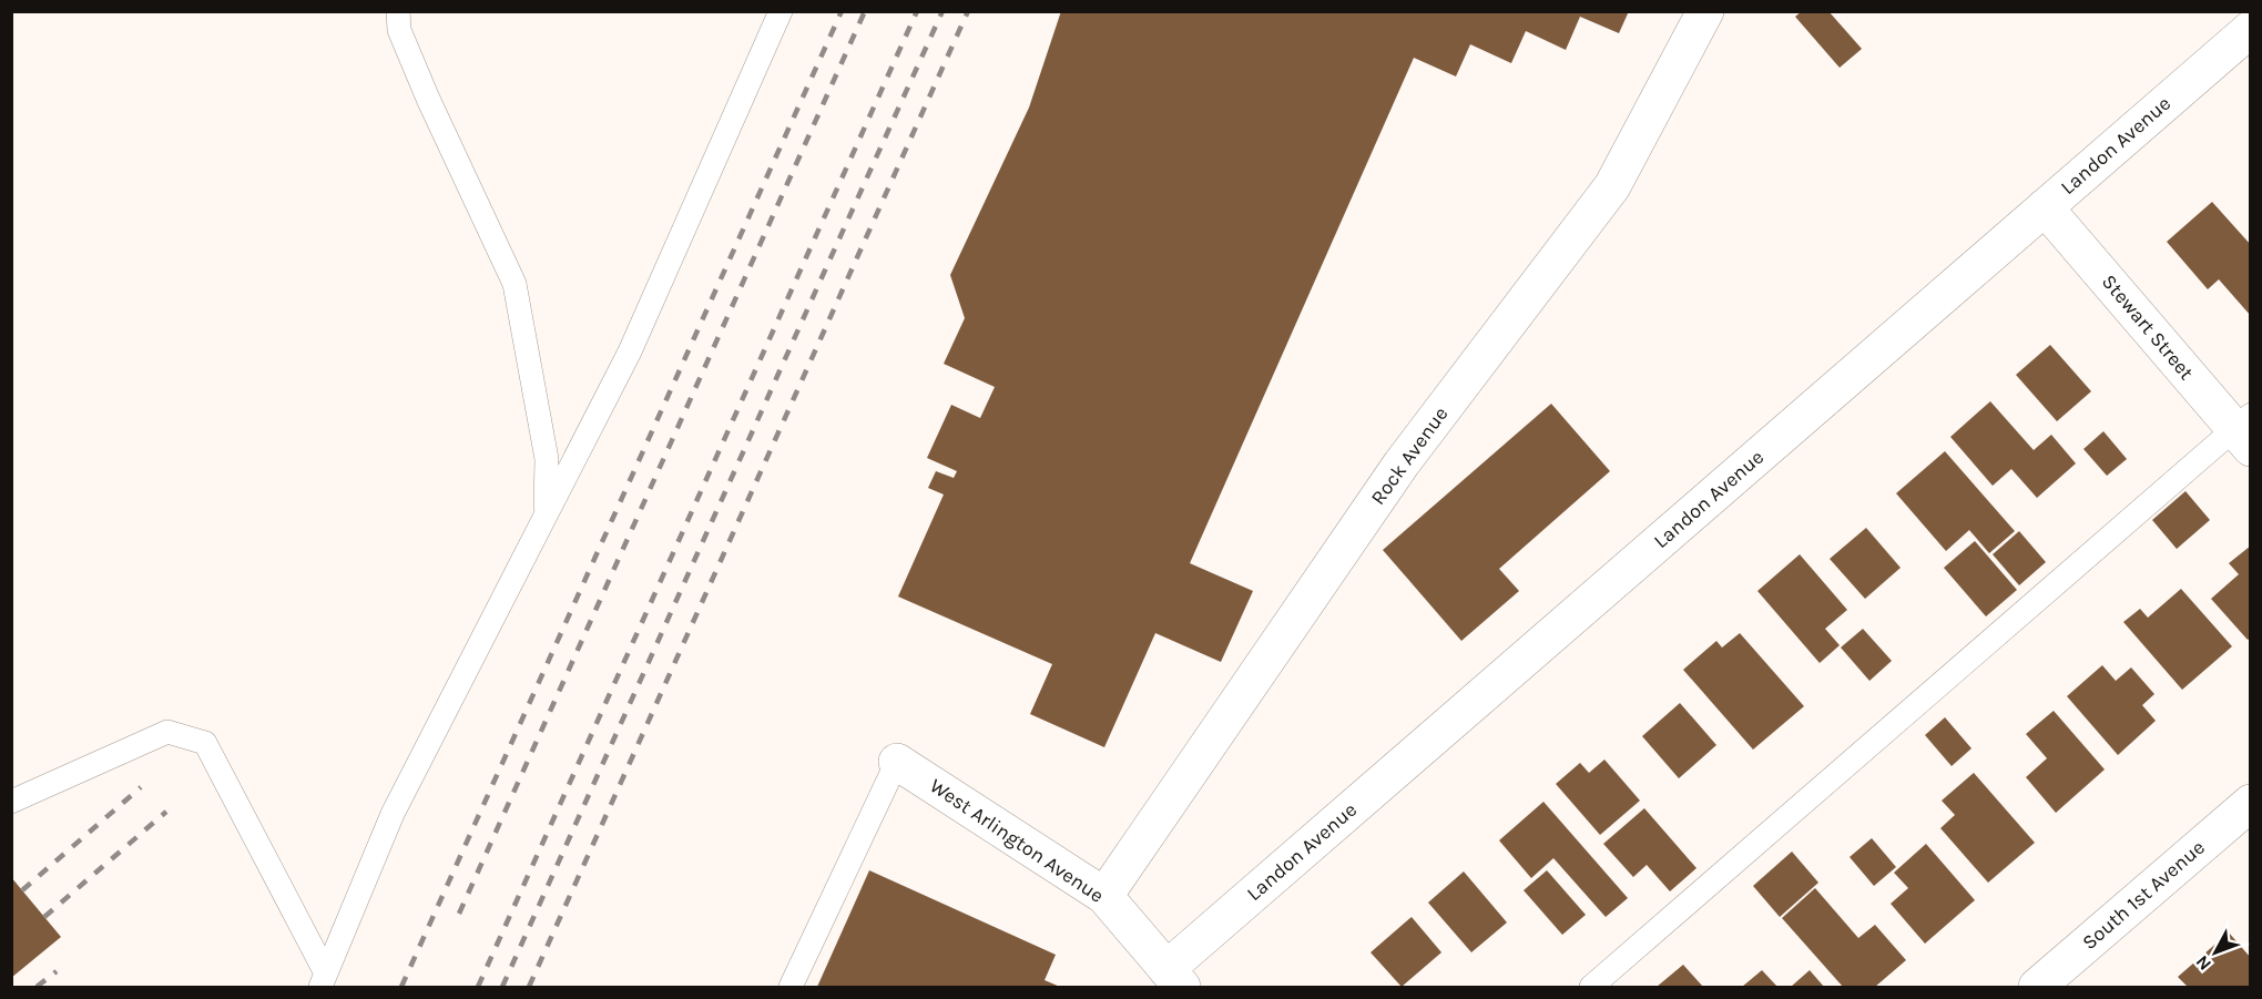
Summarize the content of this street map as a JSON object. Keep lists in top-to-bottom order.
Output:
{
  "streets": {
    "street": [
      "Landon Avenue",
      "Stewart Street",
      "Rock Avenue",
      "West Arlington Avenue",
      "South 1st Avenue"
    ]
  },
  "crossings": [
    ["Landon Avenue", "Stewart Street"],
    ["Landon Avenue", "West Arlington Avenue"],
    ["Rock Avenue", "West Arlington Avenue"]
  ],
  "north": "bottom left"
}
